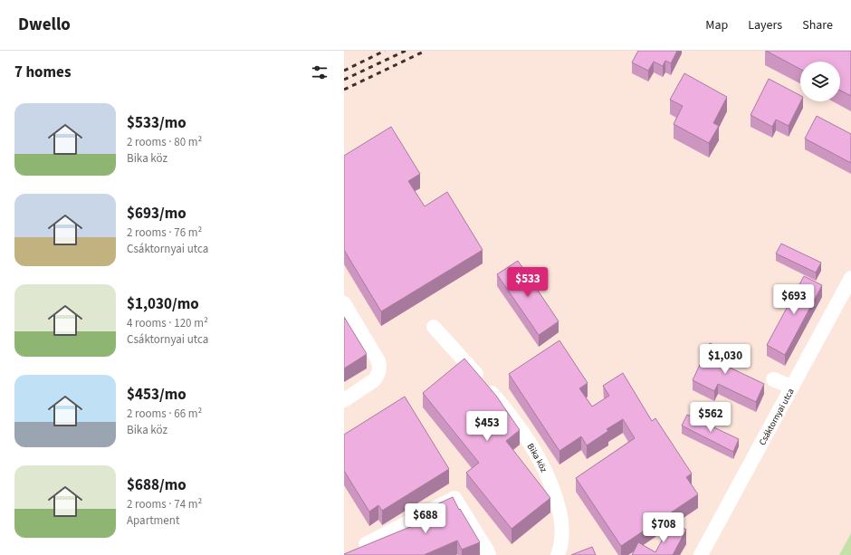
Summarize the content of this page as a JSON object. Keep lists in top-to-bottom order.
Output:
{
  "streets": {
    "street": ["Csáktornyai utca", "Bika köz"]
  },
  "page": {
    "header": "Dwello",
    "nav": ["Map", "Layers", "Share"],
    "heading": "7 homes",
    "list": [
      {
        "name": "$533/mo",
        "note": "2 rooms · 80 m² · Bika köz"
      },
      {
        "name": "$693/mo",
        "note": "2 rooms · 76 m² · Csáktornyai utca"
      },
      {
        "name": "$1,030/mo",
        "note": "4 rooms · 120 m² · Csáktornyai utca"
      },
      {
        "name": "$453/mo",
        "note": "2 rooms · 66 m² · Bika köz"
      },
      {
        "name": "$688/mo",
        "note": "2 rooms · 74 m² · Apartment"
      }
    ],
    "price": [
      "$533",
      "$693",
      "$1,030",
      "$562",
      "$453",
      "$688",
      "$708"
    ]
  }
}
